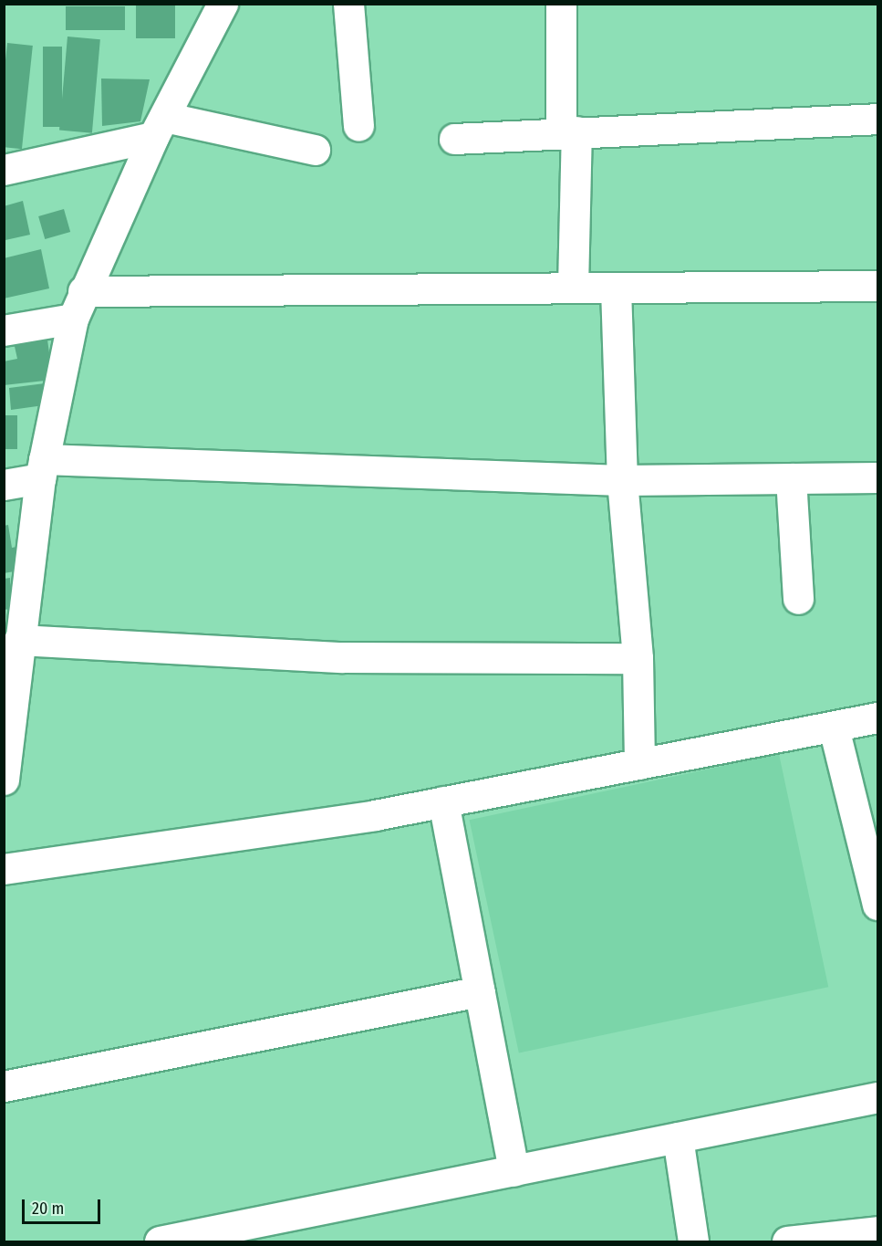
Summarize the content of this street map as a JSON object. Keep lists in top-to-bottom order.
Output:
{
  "scale_bar": "20 m"
}
